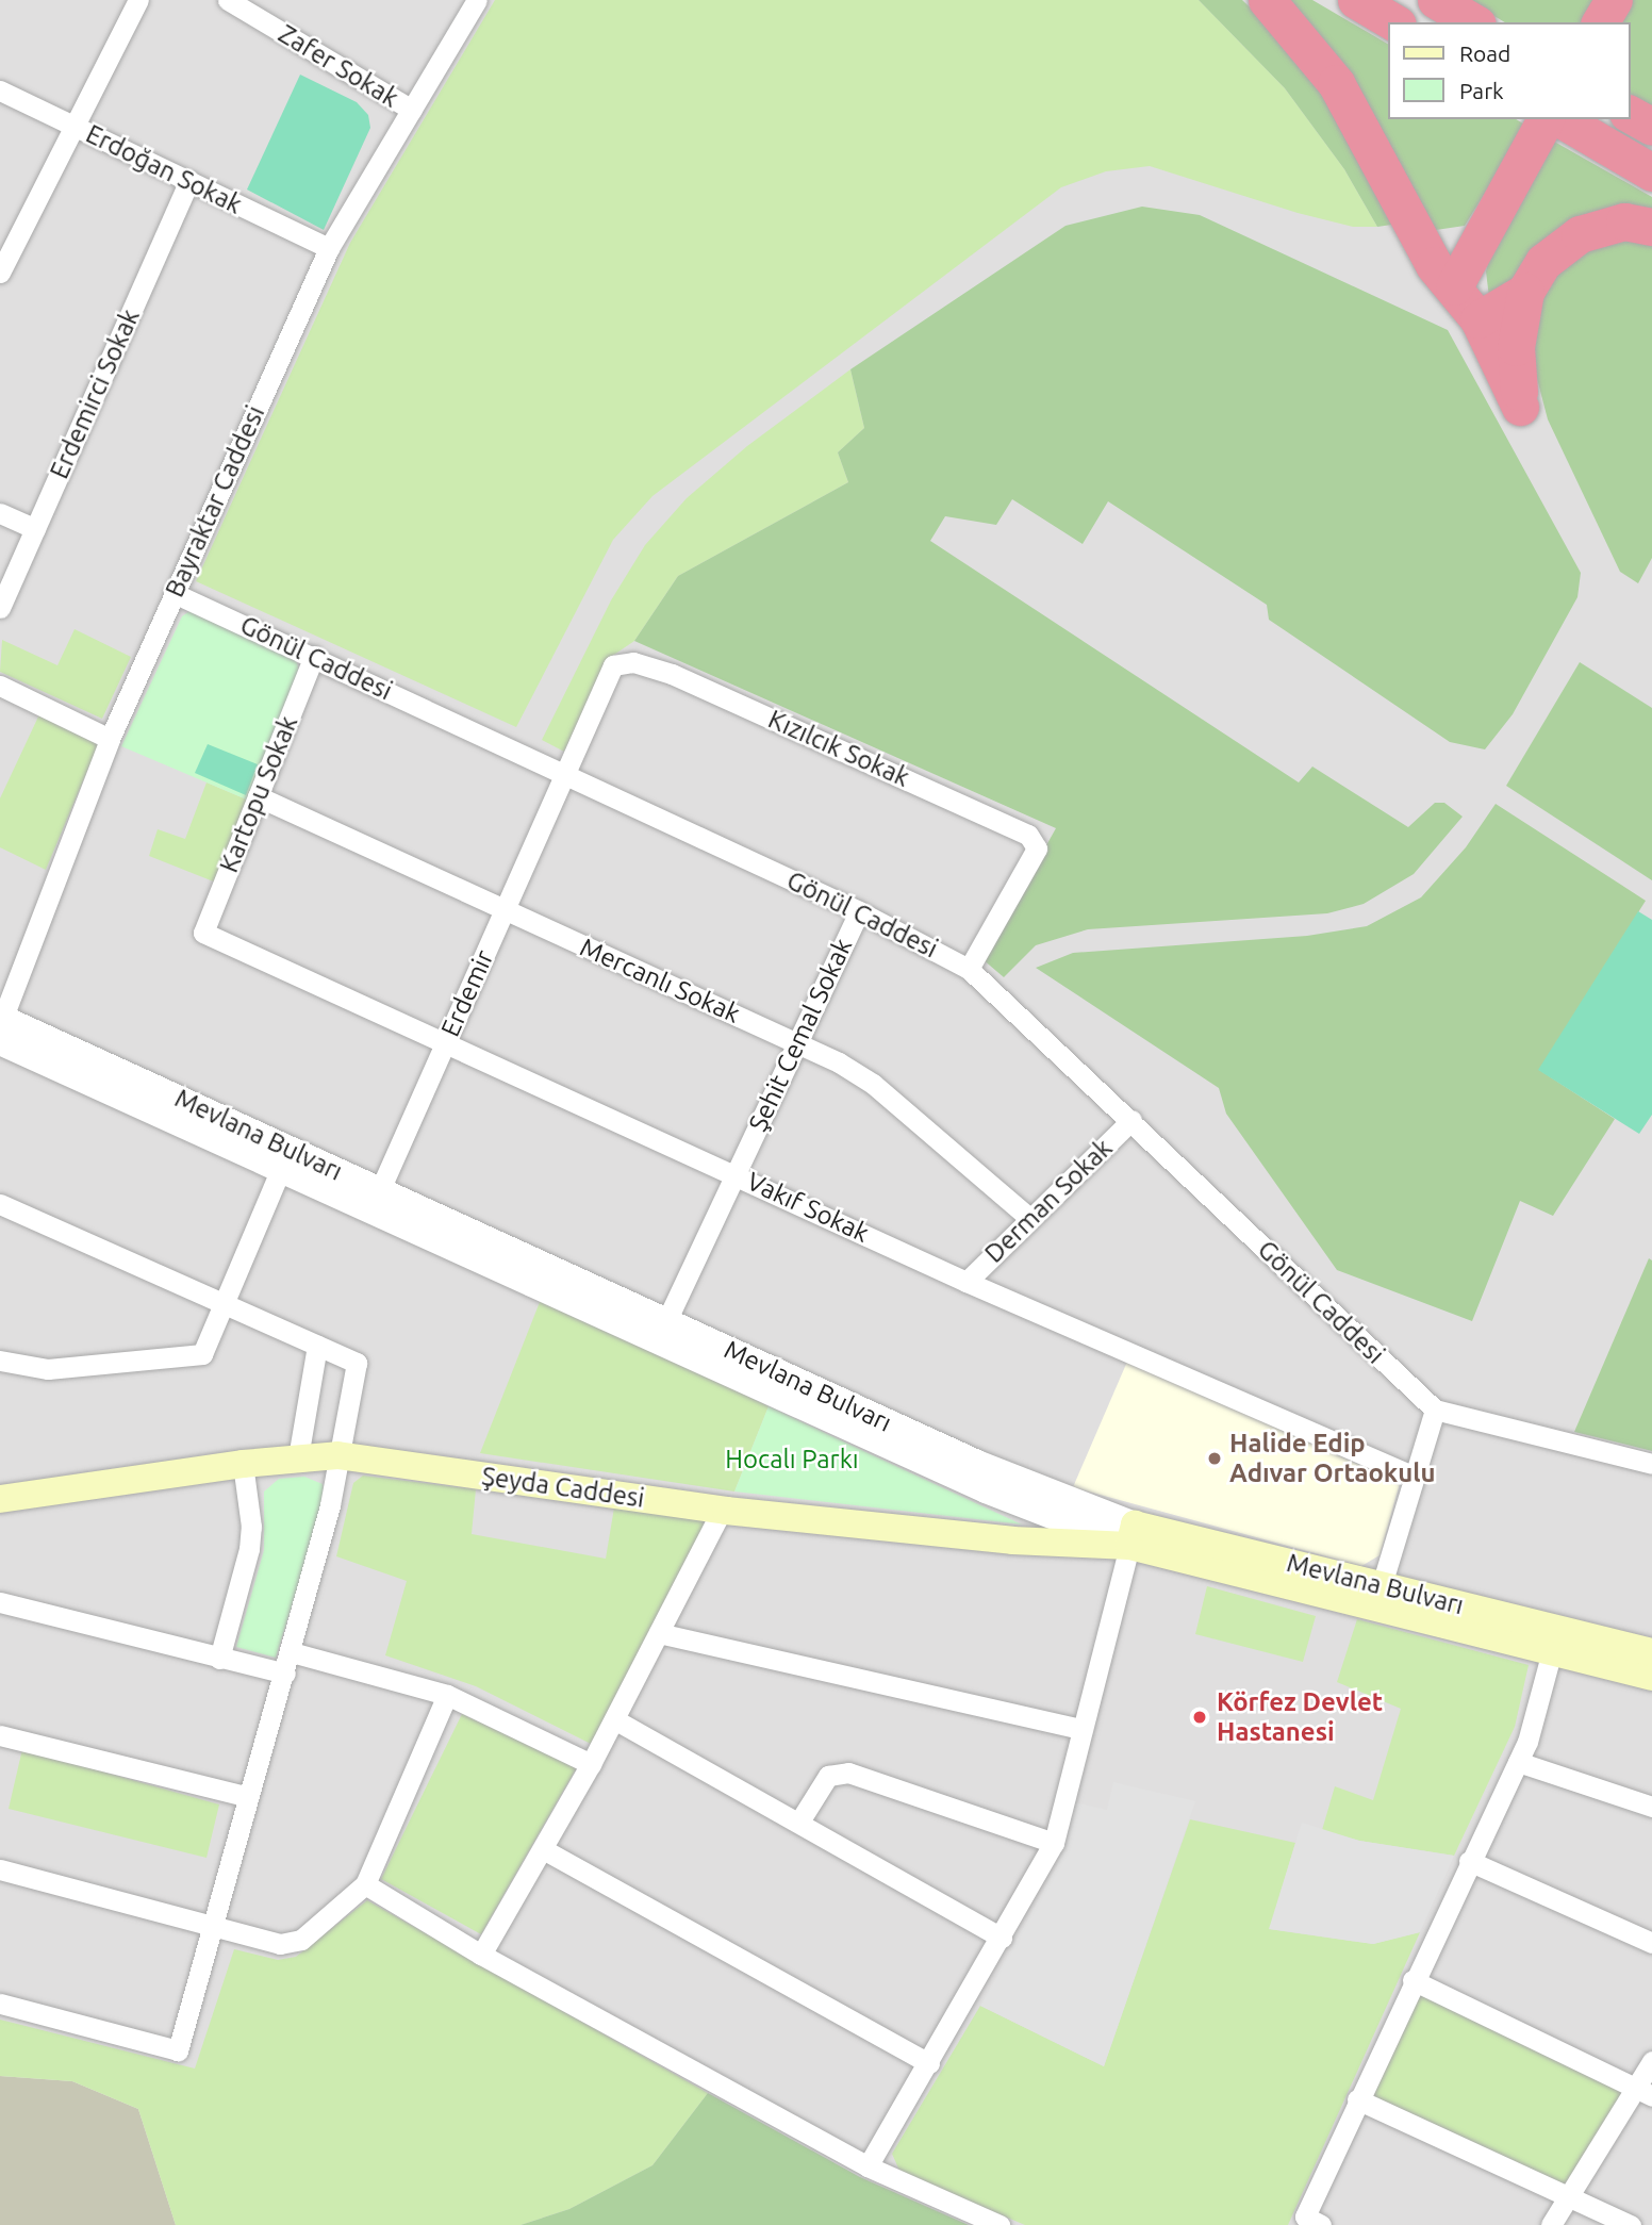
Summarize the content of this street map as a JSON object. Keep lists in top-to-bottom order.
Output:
{
  "streets": {
    "main road": ["Mevlana Bulvarı", "Şeyda Caddesi"],
    "street": [
      "Zafer Sokak",
      "Erdoğan Sokak",
      "Erdemirci Sokak",
      "Bayraktar Caddesi",
      "Gönül Caddesi",
      "Kızılcık Sokak",
      "Kartopu Sokak",
      "Mercanlı Sokak",
      "Erdemir",
      "Şehit Cemal Sokak",
      "Derman Sokak",
      "Vakıf Sokak"
    ]
  },
  "crossings": [
    ["Zafer Sokak", "Bayraktar Caddesi"],
    ["Erdoğan Sokak", "Erdemirci Sokak"],
    ["Erdoğan Sokak", "Bayraktar Caddesi"],
    ["Bayraktar Caddesi", "Gönül Caddesi"],
    ["Bayraktar Caddesi", "Mevlana Bulvarı"],
    ["Gönül Caddesi", "Kızılcık Sokak"],
    ["Gönül Caddesi", "Kartopu Sokak"],
    ["Gönül Caddesi", "Erdemir"],
    ["Gönül Caddesi", "Şehit Cemal Sokak"],
    ["Gönül Caddesi", "Derman Sokak"],
    ["Kızılcık Sokak", "Erdemir"],
    ["Kartopu Sokak", "Mercanlı Sokak"],
    ["Kartopu Sokak", "Vakıf Sokak"],
    ["Mercanlı Sokak", "Erdemir"],
    ["Mercanlı Sokak", "Şehit Cemal Sokak"],
    ["Mercanlı Sokak", "Derman Sokak"],
    ["Erdemir", "Mevlana Bulvarı"],
    ["Erdemir", "Vakıf Sokak"],
    ["Şehit Cemal Sokak", "Mevlana Bulvarı"],
    ["Şehit Cemal Sokak", "Vakıf Sokak"],
    ["Mevlana Bulvarı", "Şeyda Caddesi"],
    ["Derman Sokak", "Vakıf Sokak"]
  ],
  "parks": ["Hocalı Parkı"],
  "places": ["Halide Edip Adıvar Ortaokulu", "Körfez Devlet Hastanesi"],
  "legend": ["Road", "Park"]
}
